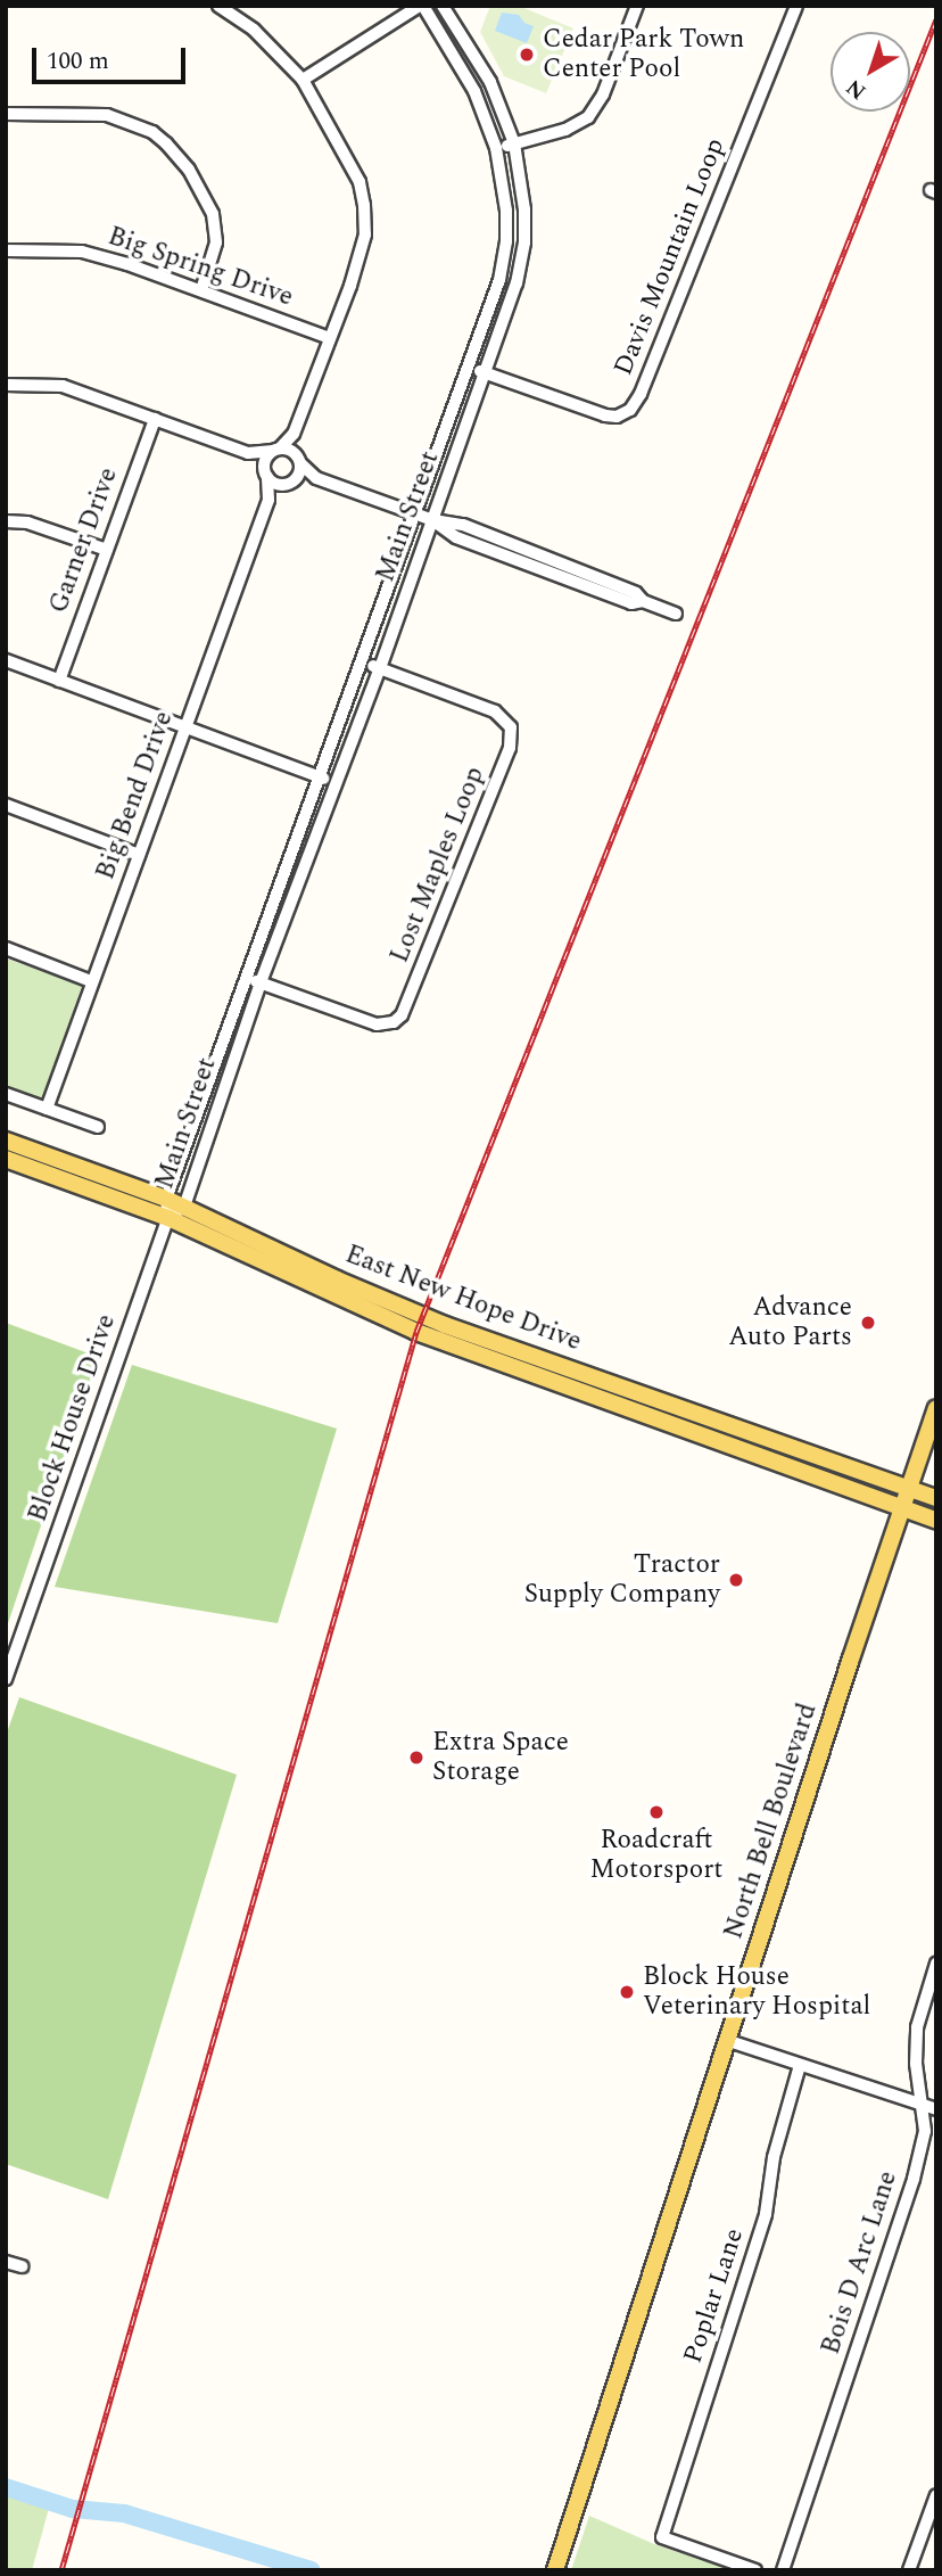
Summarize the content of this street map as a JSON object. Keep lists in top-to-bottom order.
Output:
{
  "streets": {
    "main road": ["East New Hope Drive", "North Bell Boulevard"],
    "street": [
      "Davis Mountain Loop",
      "Big Spring Drive",
      "Main Street",
      "Garner Drive",
      "Big Bend Drive",
      "Lost Maples Loop",
      "Block House Drive",
      "Bois D Arc Lane",
      "Poplar Lane"
    ]
  },
  "crossings": [
    ["Davis Mountain Loop", "Main Street"],
    ["Main Street", "Lost Maples Loop"],
    ["Main Street", "East New Hope Drive"],
    ["Main Street", "Block House Drive"],
    ["East New Hope Drive", "Block House Drive"],
    ["East New Hope Drive", "North Bell Boulevard"]
  ],
  "places": [
    "Cedar Park Town Center Pool",
    "Advance Auto Parts",
    "Tractor Supply Company",
    "Extra Space Storage",
    "Roadcraft Motorsport",
    "Block House Veterinary Hospital"
  ],
  "scale_bar": "100 m",
  "north": "bottom left"
}
